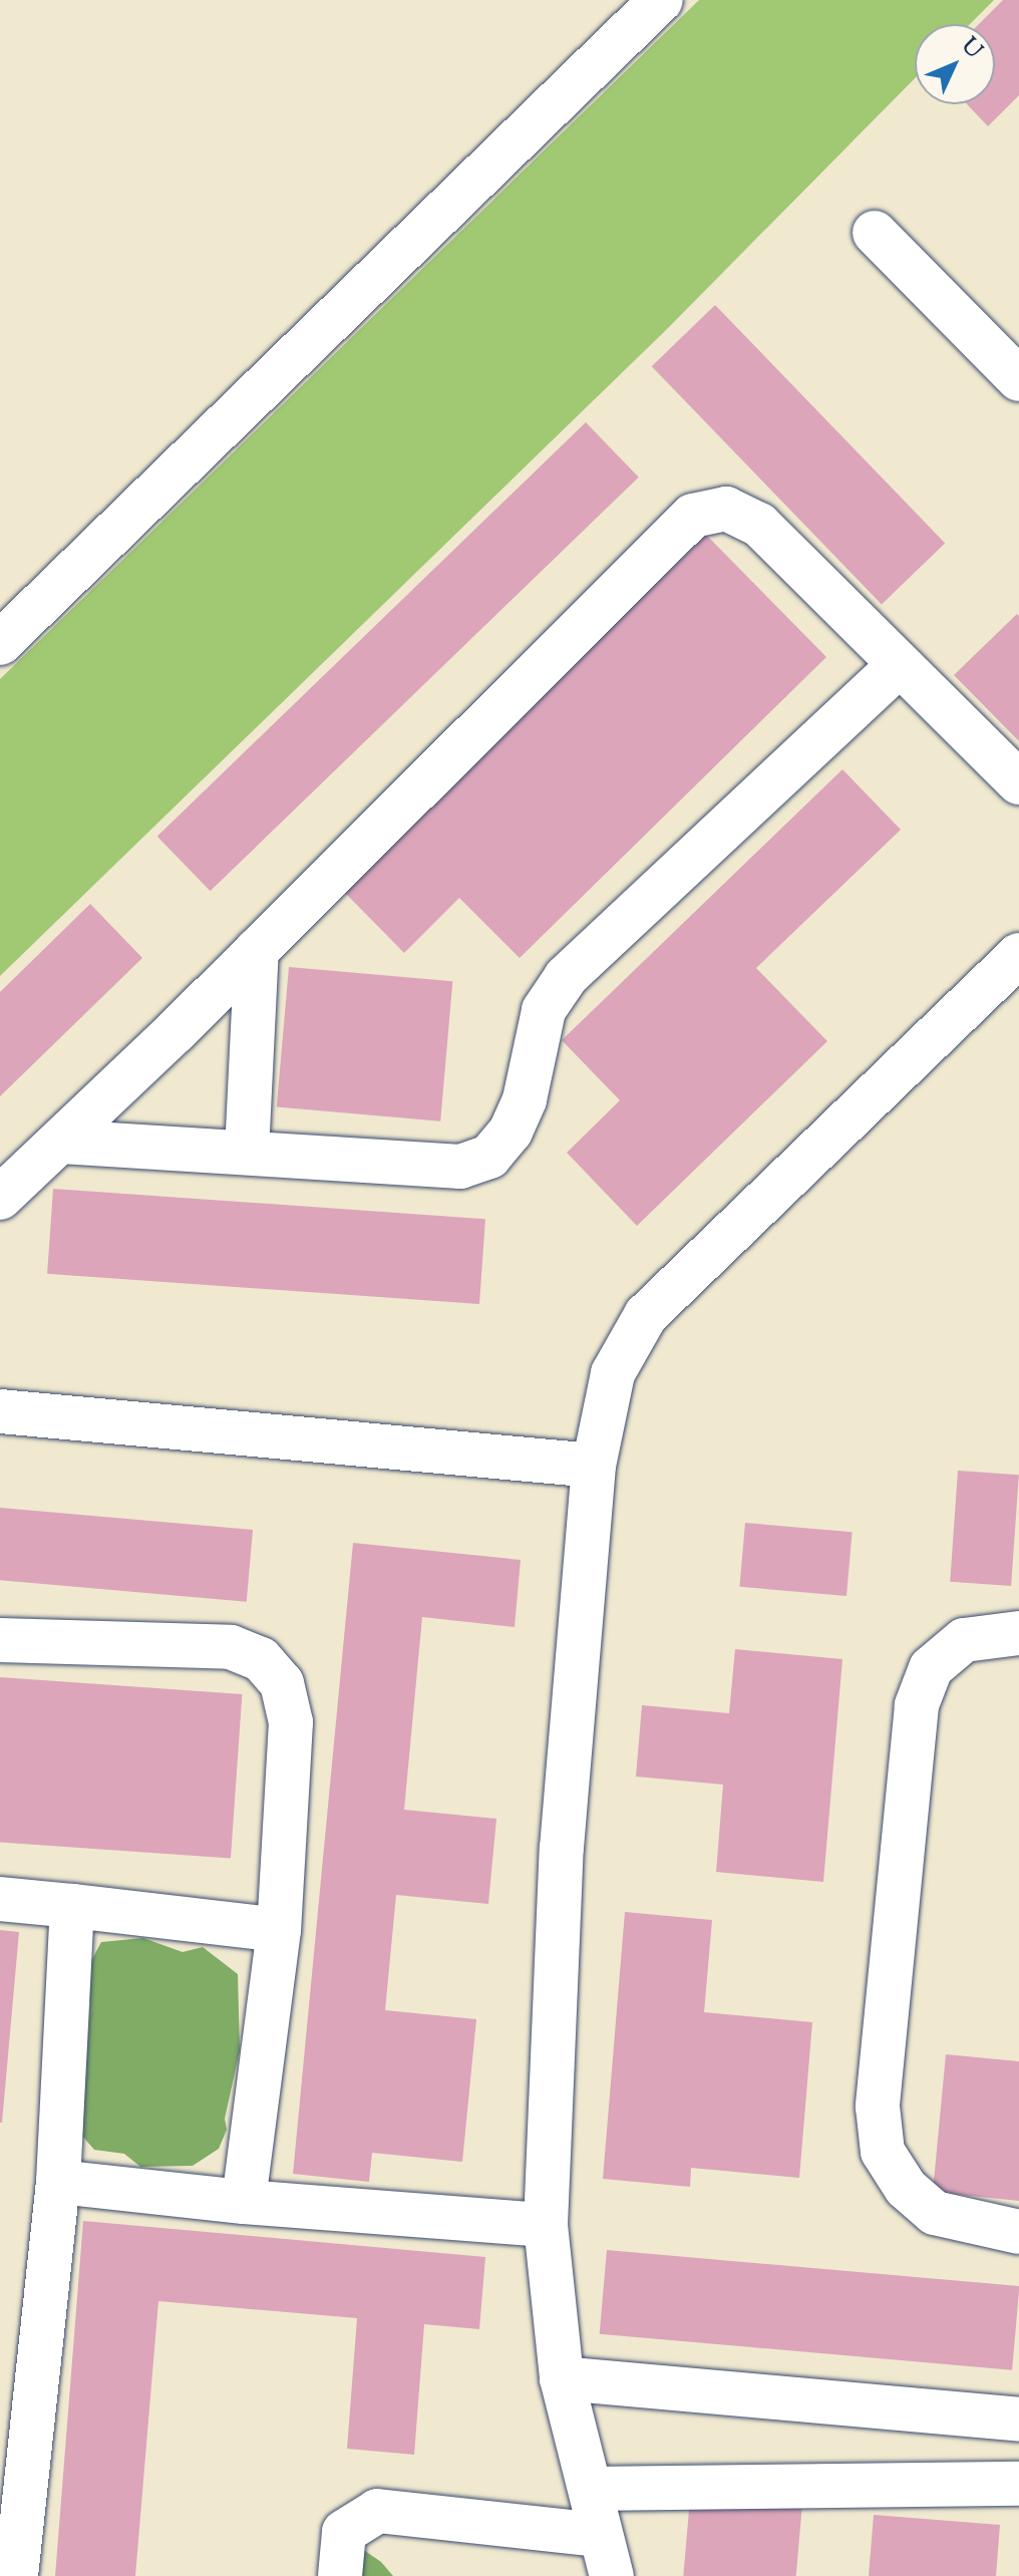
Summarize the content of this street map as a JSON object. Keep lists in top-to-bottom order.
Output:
{
  "north": "top right"
}
